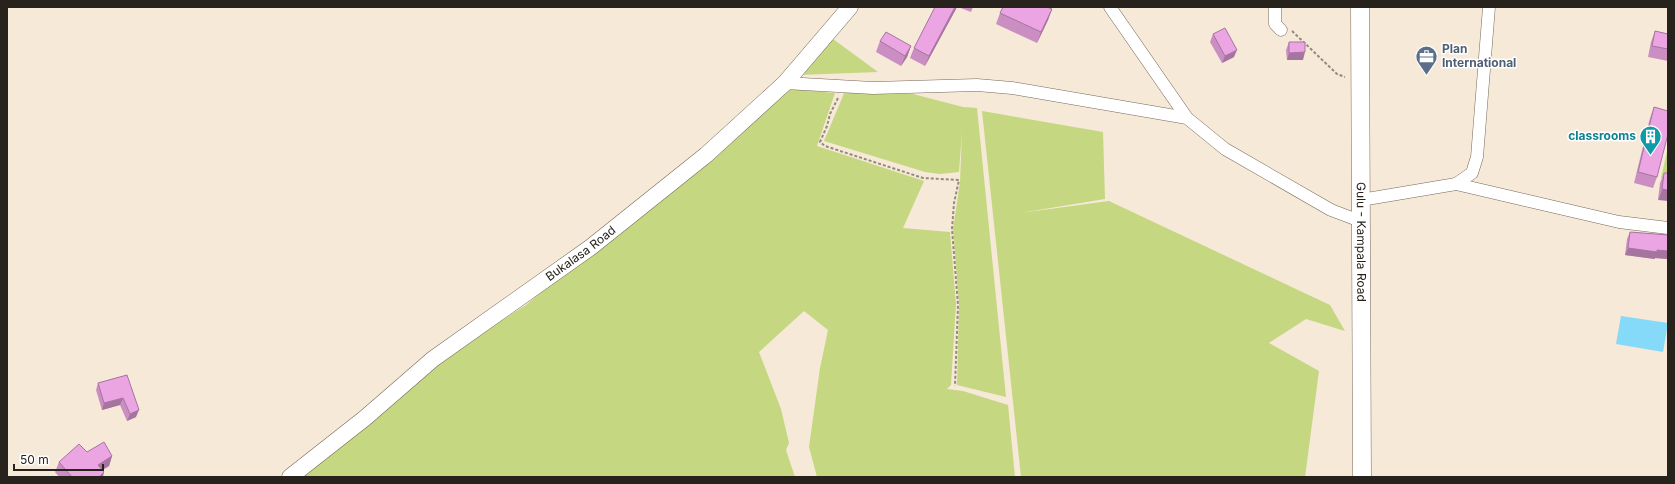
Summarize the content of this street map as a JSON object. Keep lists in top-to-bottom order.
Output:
{
  "streets": {
    "main road": ["Gulu - Kampala Road"],
    "street": ["Bukalasa Road"]
  },
  "places": {
    "office": ["Plan International"],
    "building": ["classrooms"]
  },
  "scale_bar": "50 m"
}
